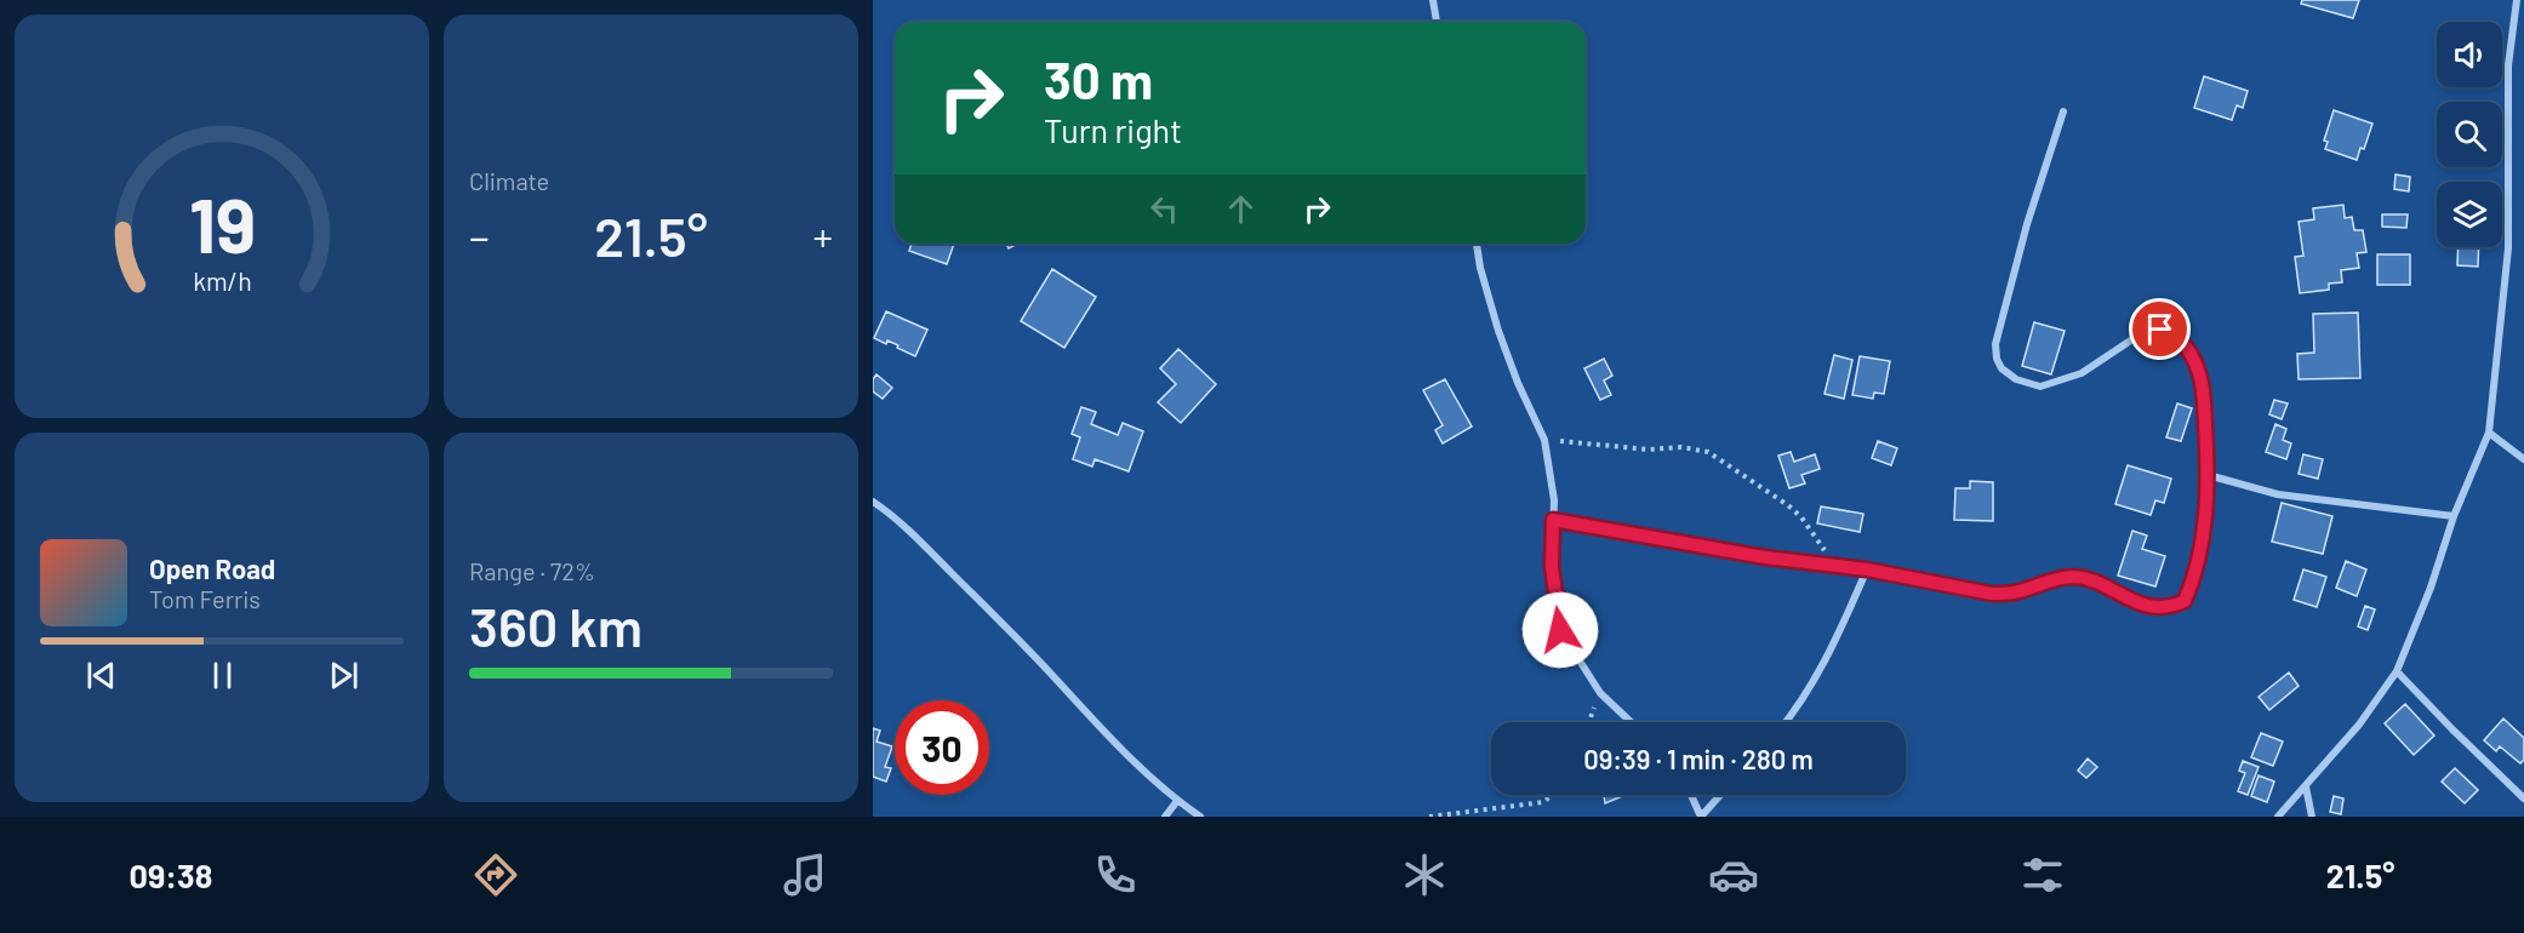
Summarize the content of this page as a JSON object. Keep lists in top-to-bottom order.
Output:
{
  "page": {
    "tile": [
      "Climate",
      ["Range · 72%", "360 km"]
    ],
    "turn": ["30 m", "Turn right"],
    "heat": ["−", "21.5°", "+"],
    "song": ["Open Road", "Tom Ferris"],
    "limit": "30",
    "trip": "09:39 · 1 min · 280 m",
    "tabs": ["09:38", "21.5°"],
    "gauge": ["19", "km/h"]
  }
}
